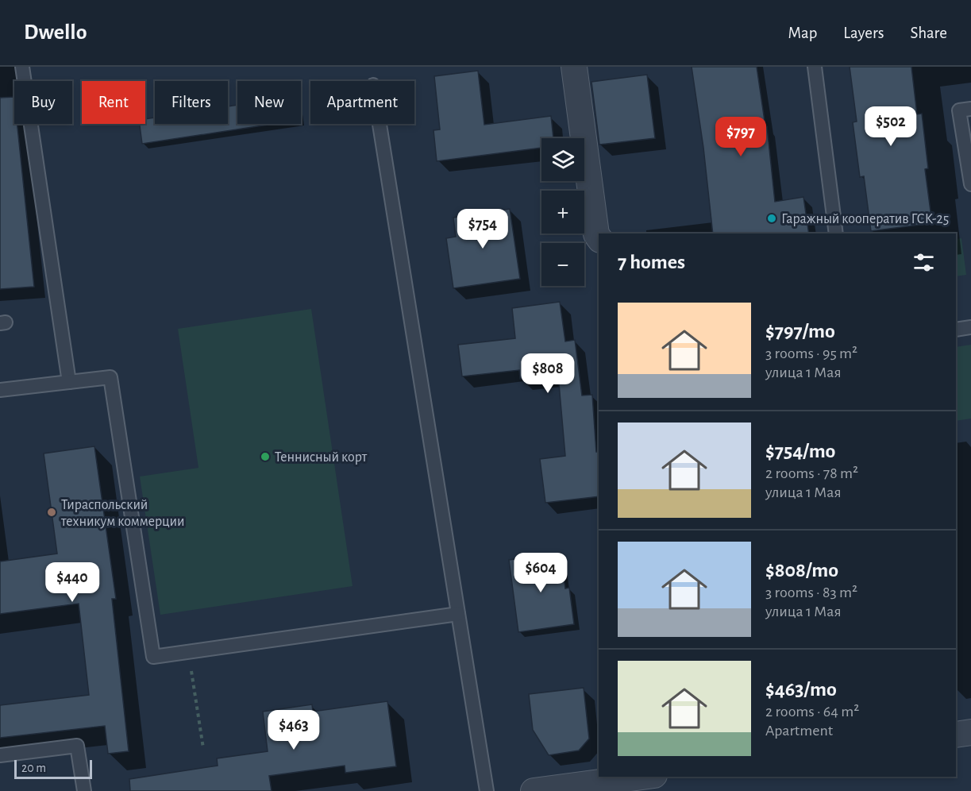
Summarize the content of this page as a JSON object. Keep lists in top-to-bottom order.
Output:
{
  "places": ["Гаражный кооператив ГСК-25", "Теннисный корт", "Тираспольский техникум коммерции"],
  "scale_bar": "20 m",
  "page": {
    "header": "Dwello",
    "nav": ["Map", "Layers", "Share"],
    "chip": [
      "Buy",
      "Rent",
      "Filters",
      "New",
      "Apartment"
    ],
    "price": [
      "$502",
      "$797",
      "$754",
      "$808",
      "$604",
      "$440",
      "$463"
    ],
    "map_buttons": ["+", "−"],
    "heading": "7 homes",
    "list": [
      {
        "name": "$797/mo",
        "note": "3 rooms · 95 m² · улица 1 Мая"
      },
      {
        "name": "$754/mo",
        "note": "2 rooms · 78 m² · улица 1 Мая"
      },
      {
        "name": "$808/mo",
        "note": "3 rooms · 83 m² · улица 1 Мая"
      },
      {
        "name": "$463/mo",
        "note": "2 rooms · 64 m² · Apartment"
      }
    ],
    "scale": "20 m"
  }
}
